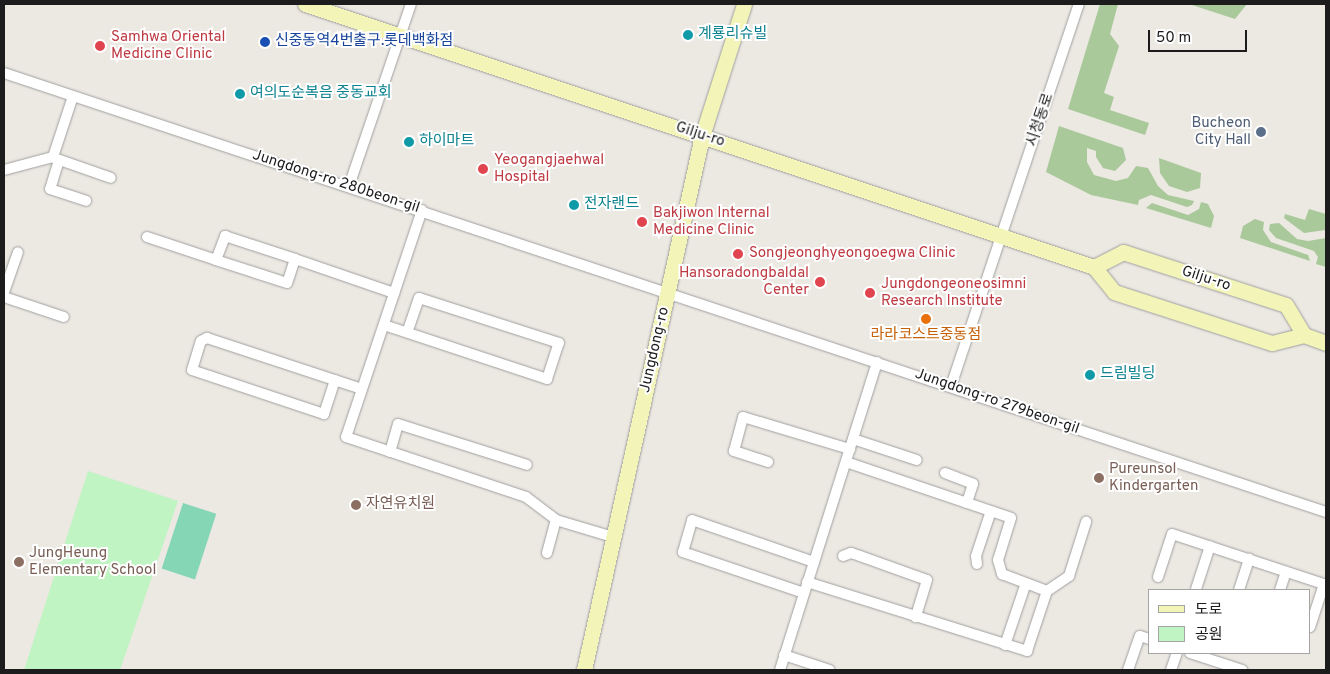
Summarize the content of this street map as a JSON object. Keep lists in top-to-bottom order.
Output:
{
  "streets": {
    "street": [
      "시청동로",
      "Gilju-ro",
      "Jungdong-ro 280beon-gil",
      "Jungdong-ro",
      "Jungdong-ro 279beon-gil"
    ]
  },
  "crossings": [
    ["시청동로", "Gilju-ro"],
    ["시청동로", "Jungdong-ro 279beon-gil"],
    ["Gilju-ro", "Jungdong-ro"],
    ["Jungdong-ro 280beon-gil", "Jungdong-ro"],
    ["Jungdong-ro 280beon-gil", "Jungdong-ro 279beon-gil"],
    ["Jungdong-ro", "Jungdong-ro 279beon-gil"]
  ],
  "places": [
    "계룡리슈빌",
    "신중동역4번출구.롯데백화점",
    "Samhwa Oriental Medicine Clinic",
    "여의도순복음 중동교회",
    "Bucheon City Hall",
    "하이마트",
    "Yeogangjaehwal Hospital",
    "전자랜드",
    "Bakjiwon Internal Medicine Clinic",
    "Songjeonghyeongoegwa Clinic",
    "Hansoradongbaldal Center",
    "Jungdongeoneosimni Research Institute",
    "라라코스트중동점",
    "드림빌딩",
    "Pureunsol Kindergarten",
    "자연유치원",
    "JungHeung Elementary School"
  ],
  "legend": ["도로", "공원"],
  "scale_bar": "50 m"
}
